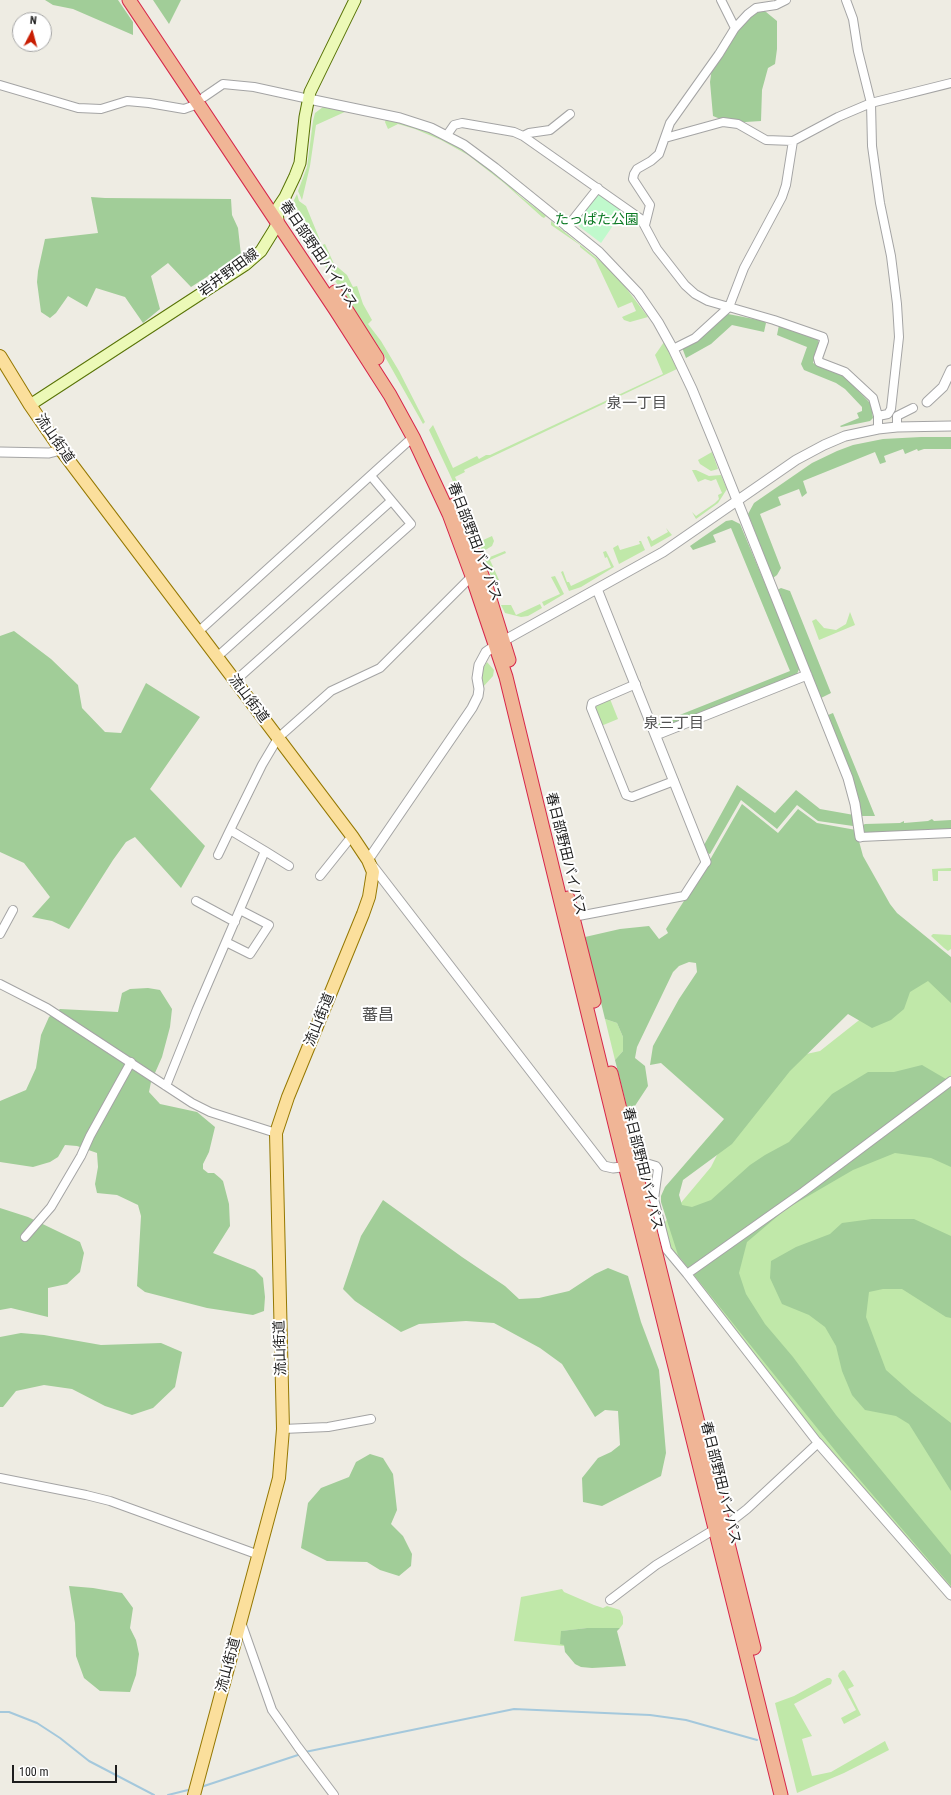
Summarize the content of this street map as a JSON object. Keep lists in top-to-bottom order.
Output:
{
  "streets": {
    "highway": ["春日部野田バイパス"],
    "main road": ["岩井野田線", "流山街道"]
  },
  "crossings": [
    ["春日部野田バイパス", "岩井野田線"],
    ["岩井野田線", "流山街道"]
  ],
  "districts": ["泉一丁目", "泉三丁目", "蕃昌"],
  "parks": ["たっぱた公園"],
  "scale_bar": "100 m",
  "north": "top"
}
